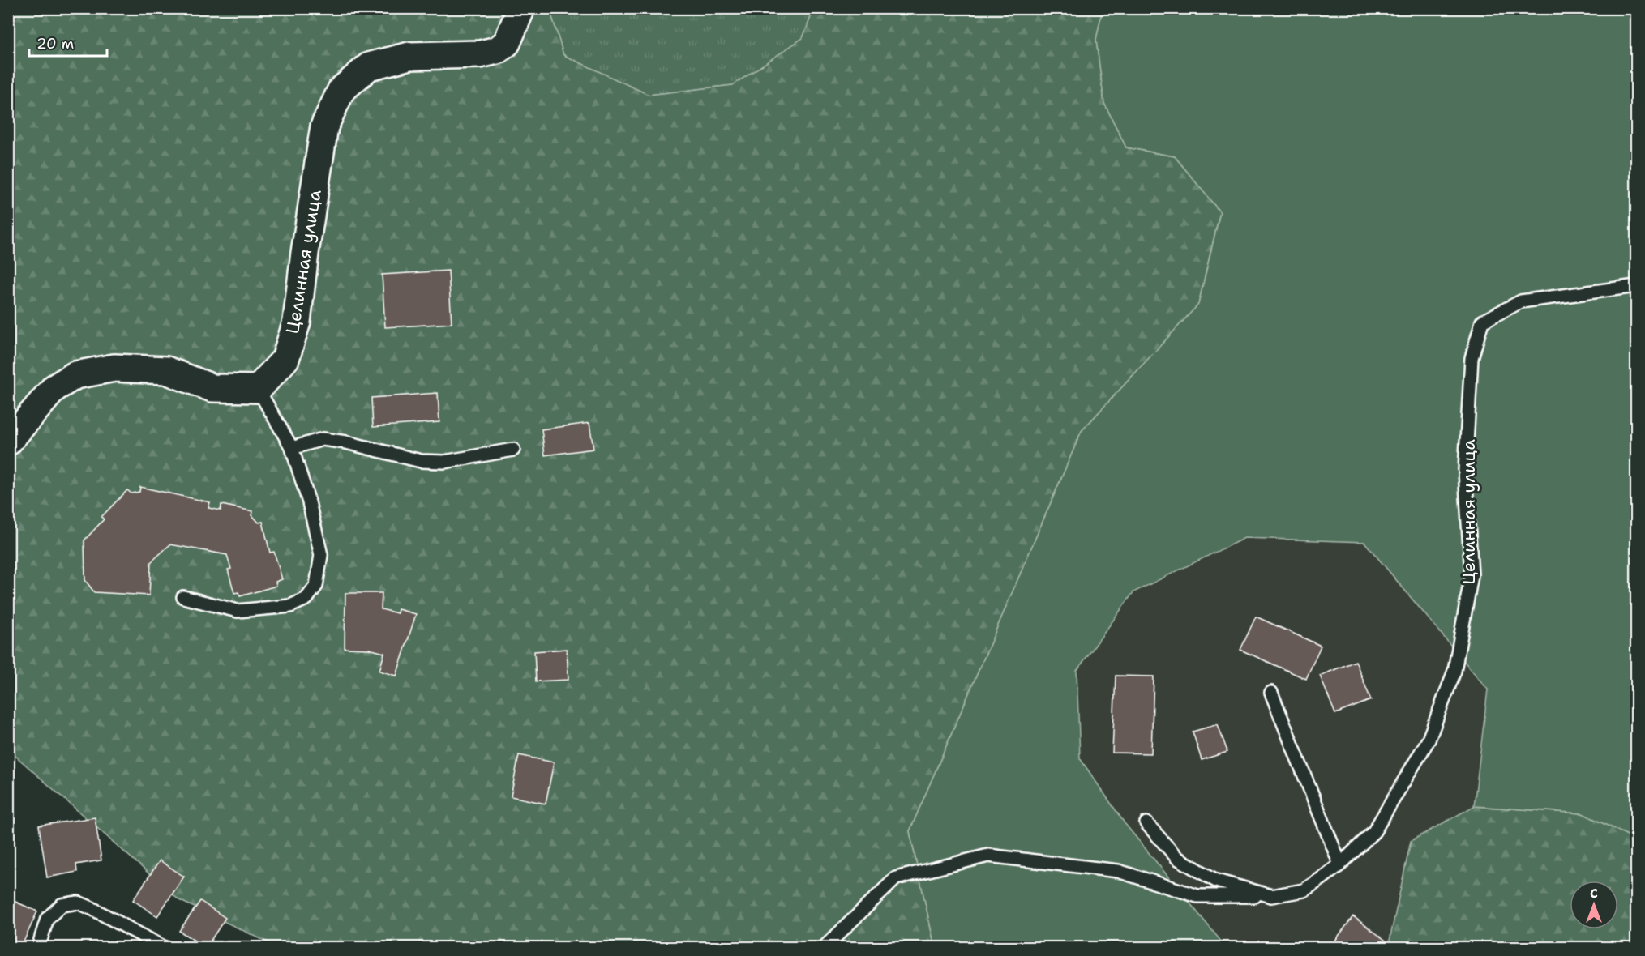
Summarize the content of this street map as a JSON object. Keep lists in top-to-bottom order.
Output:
{
  "streets": {
    "street": ["Целинная улица"]
  },
  "scale_bar": "20 m",
  "north": "top"
}
